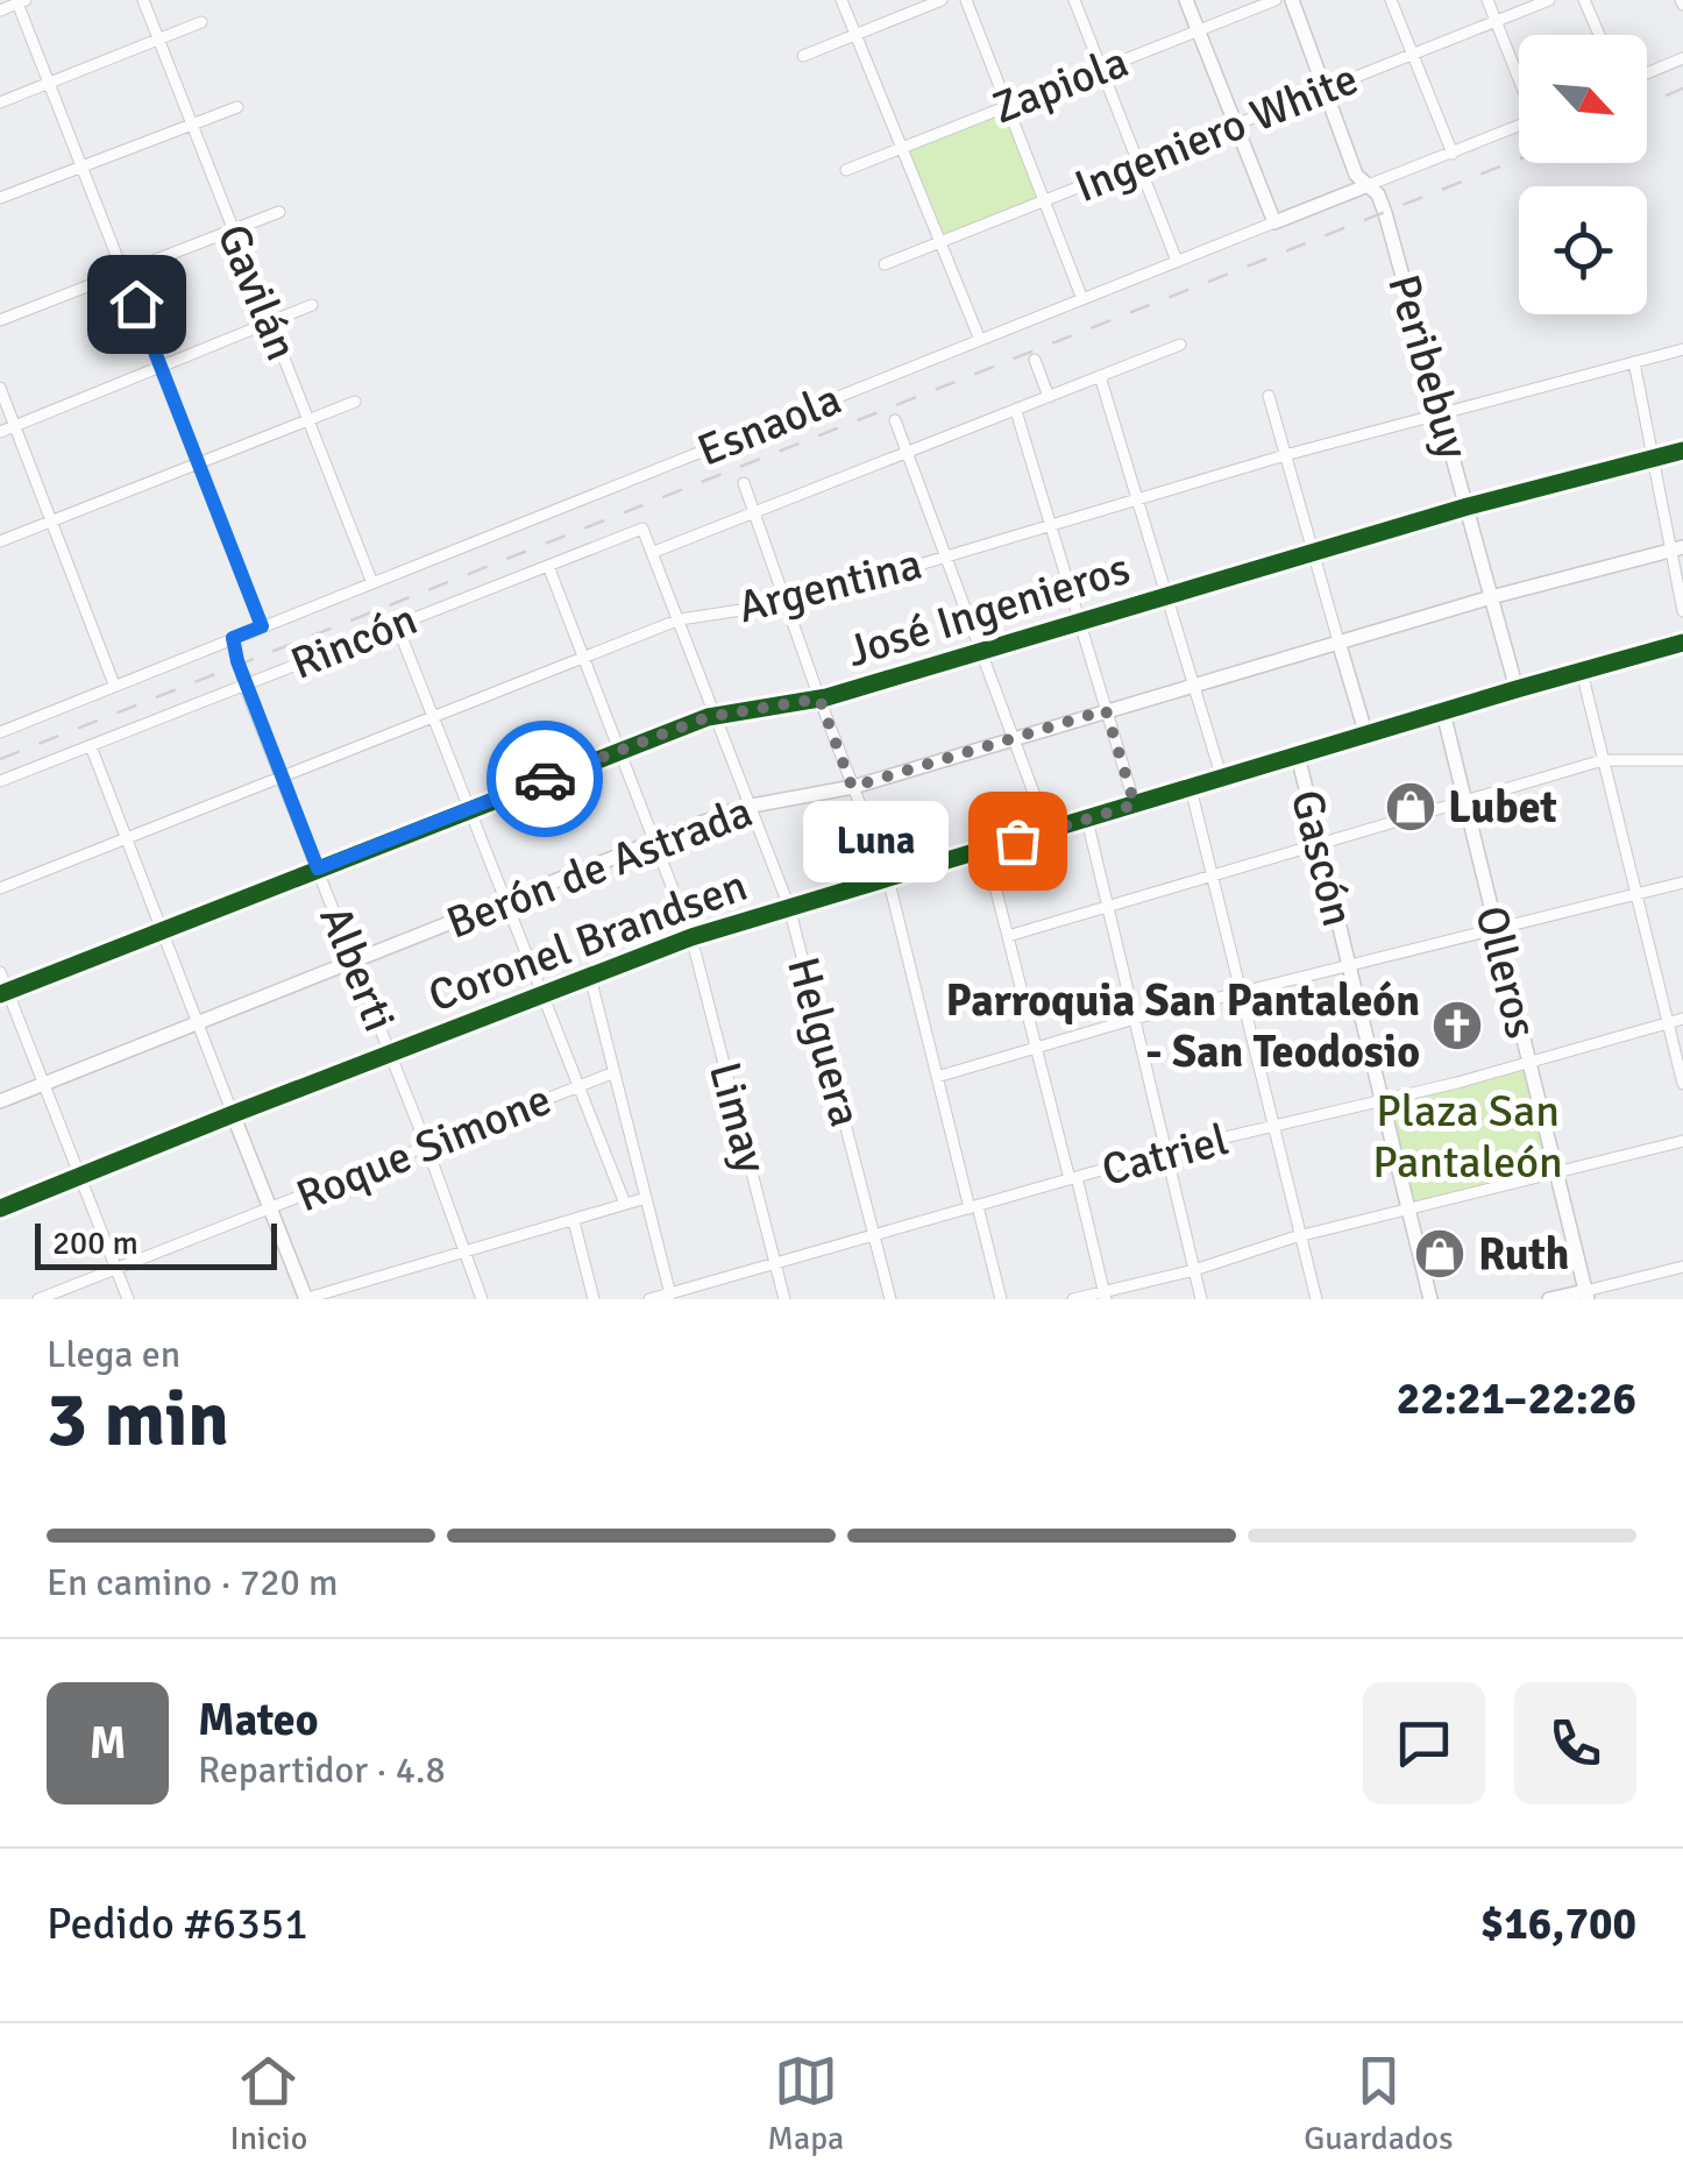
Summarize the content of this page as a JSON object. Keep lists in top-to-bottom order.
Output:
{
  "streets": {
    "street": [
      "Zapiola",
      "Ingeniero White",
      "Gavilán",
      "Peribebuy",
      "Esnaola",
      "Argentina",
      "José Ingenieros",
      "Rincón",
      "Gascón",
      "Berón de Astrada",
      "Coronel Brandsen",
      "Alberti",
      "Olleros",
      "Helguera",
      "Limay",
      "Roque Simone",
      "Catriel"
    ]
  },
  "crossings": [
    ["Ingeniero White", "Peribebuy"],
    ["Gavilán", "Esnaola"],
    ["Peribebuy", "Esnaola"],
    ["Peribebuy", "Argentina"],
    ["Peribebuy", "José Ingenieros"],
    ["Peribebuy", "Berón de Astrada"],
    ["Peribebuy", "Coronel Brandsen"],
    ["Esnaola", "Alberti"],
    ["Argentina", "Gascón"],
    ["Argentina", "Alberti"],
    ["Argentina", "Helguera"],
    ["Argentina", "Limay"],
    ["José Ingenieros", "Gascón"],
    ["José Ingenieros", "Alberti"],
    ["José Ingenieros", "Helguera"],
    ["José Ingenieros", "Limay"],
    ["Rincón", "Alberti"],
    ["Rincón", "Helguera"],
    ["Rincón", "Limay"],
    ["Gascón", "Berón de Astrada"],
    ["Gascón", "Coronel Brandsen"],
    ["Gascón", "Catriel"],
    ["Berón de Astrada", "Alberti"],
    ["Berón de Astrada", "Helguera"],
    ["Berón de Astrada", "Limay"],
    ["Coronel Brandsen", "Alberti"],
    ["Coronel Brandsen", "Olleros"],
    ["Coronel Brandsen", "Helguera"],
    ["Coronel Brandsen", "Limay"],
    ["Alberti", "Roque Simone"],
    ["Olleros", "Catriel"],
    ["Helguera", "Catriel"],
    ["Limay", "Catriel"]
  ],
  "parks": ["Plaza San Pantaleón"],
  "places": {
    "shop": ["Lubet", "Ruth"],
    "other": ["Luna"],
    "church": ["Parroquia San Pantaleón - San Teodosio"]
  },
  "scale_bar": "200 m",
  "north": "bottom right",
  "page": {
    "bubble": "Luna",
    "scale": "200 m",
    "heading": ["3 min", "Llega en", "22:21–22:26"],
    "panel": [
      "Mateo",
      "Repartidor · 4.8",
      "Pedido #6351",
      "$16,700"
    ],
    "bar": "En camino · 720 m",
    "round": "M",
    "tabs": ["Inicio", "Mapa", "Guardados"]
  }
}
